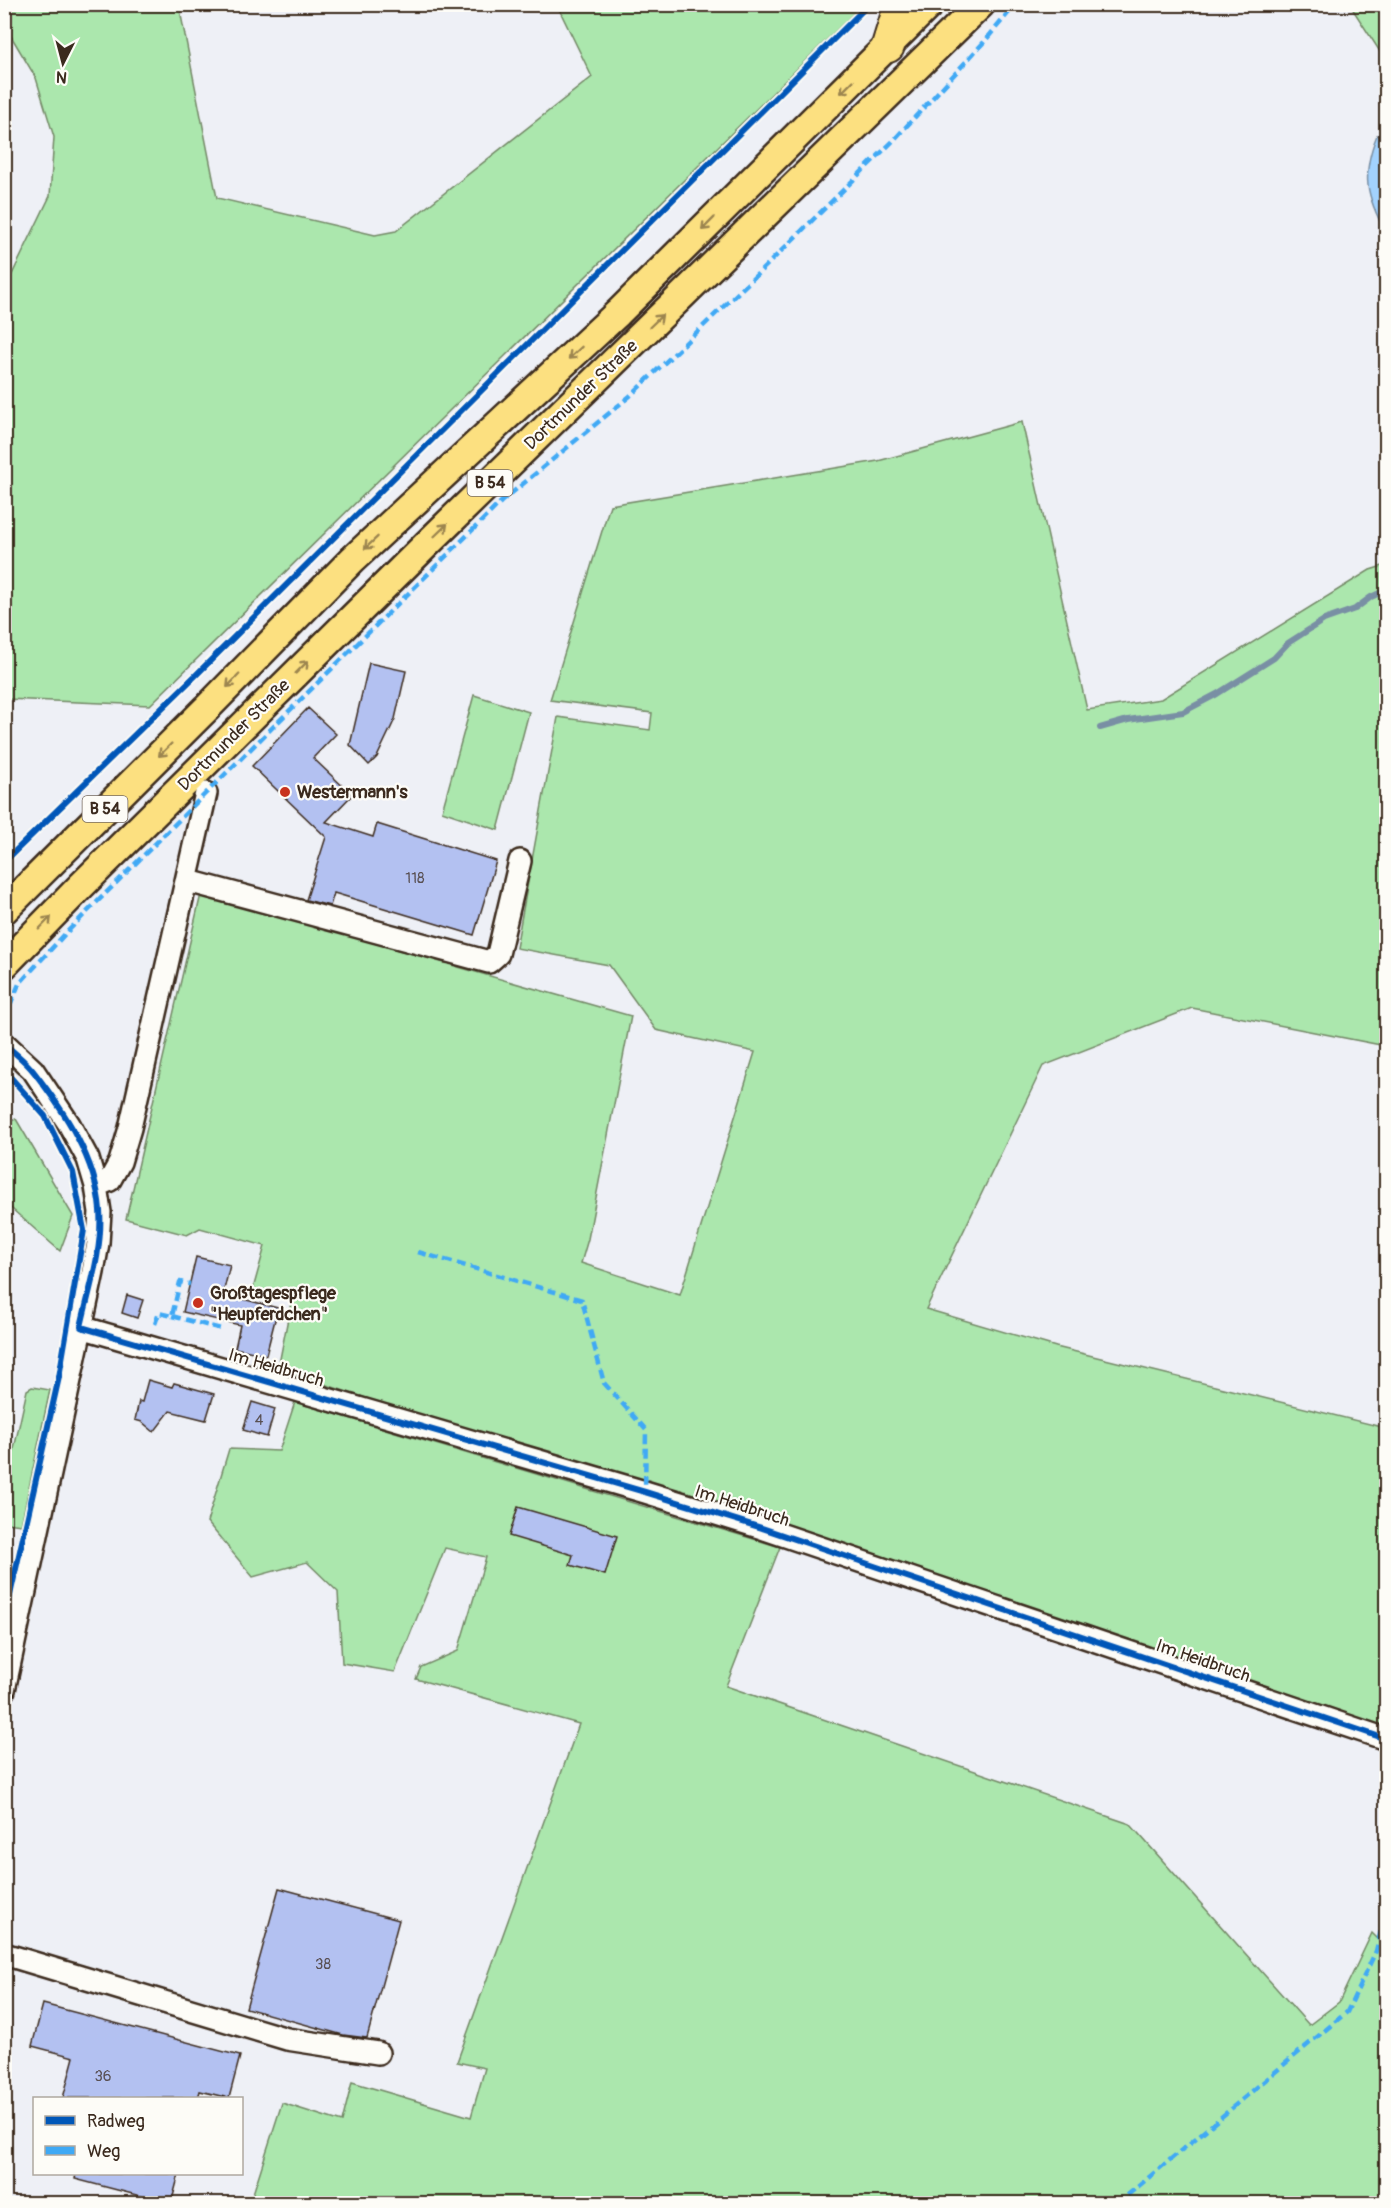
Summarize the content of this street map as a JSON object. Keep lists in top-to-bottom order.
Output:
{
  "streets": {
    "main road": ["Dortmunder Straße", "B 54"],
    "street": ["Im Heidbruch"]
  },
  "places": ["Westermann's", "Großtagespflege \"Heupferdchen\""],
  "house_numbers": [
    "118",
    "4",
    "38",
    "36"
  ],
  "legend": ["Radweg", "Weg"],
  "north": "bottom"
}
